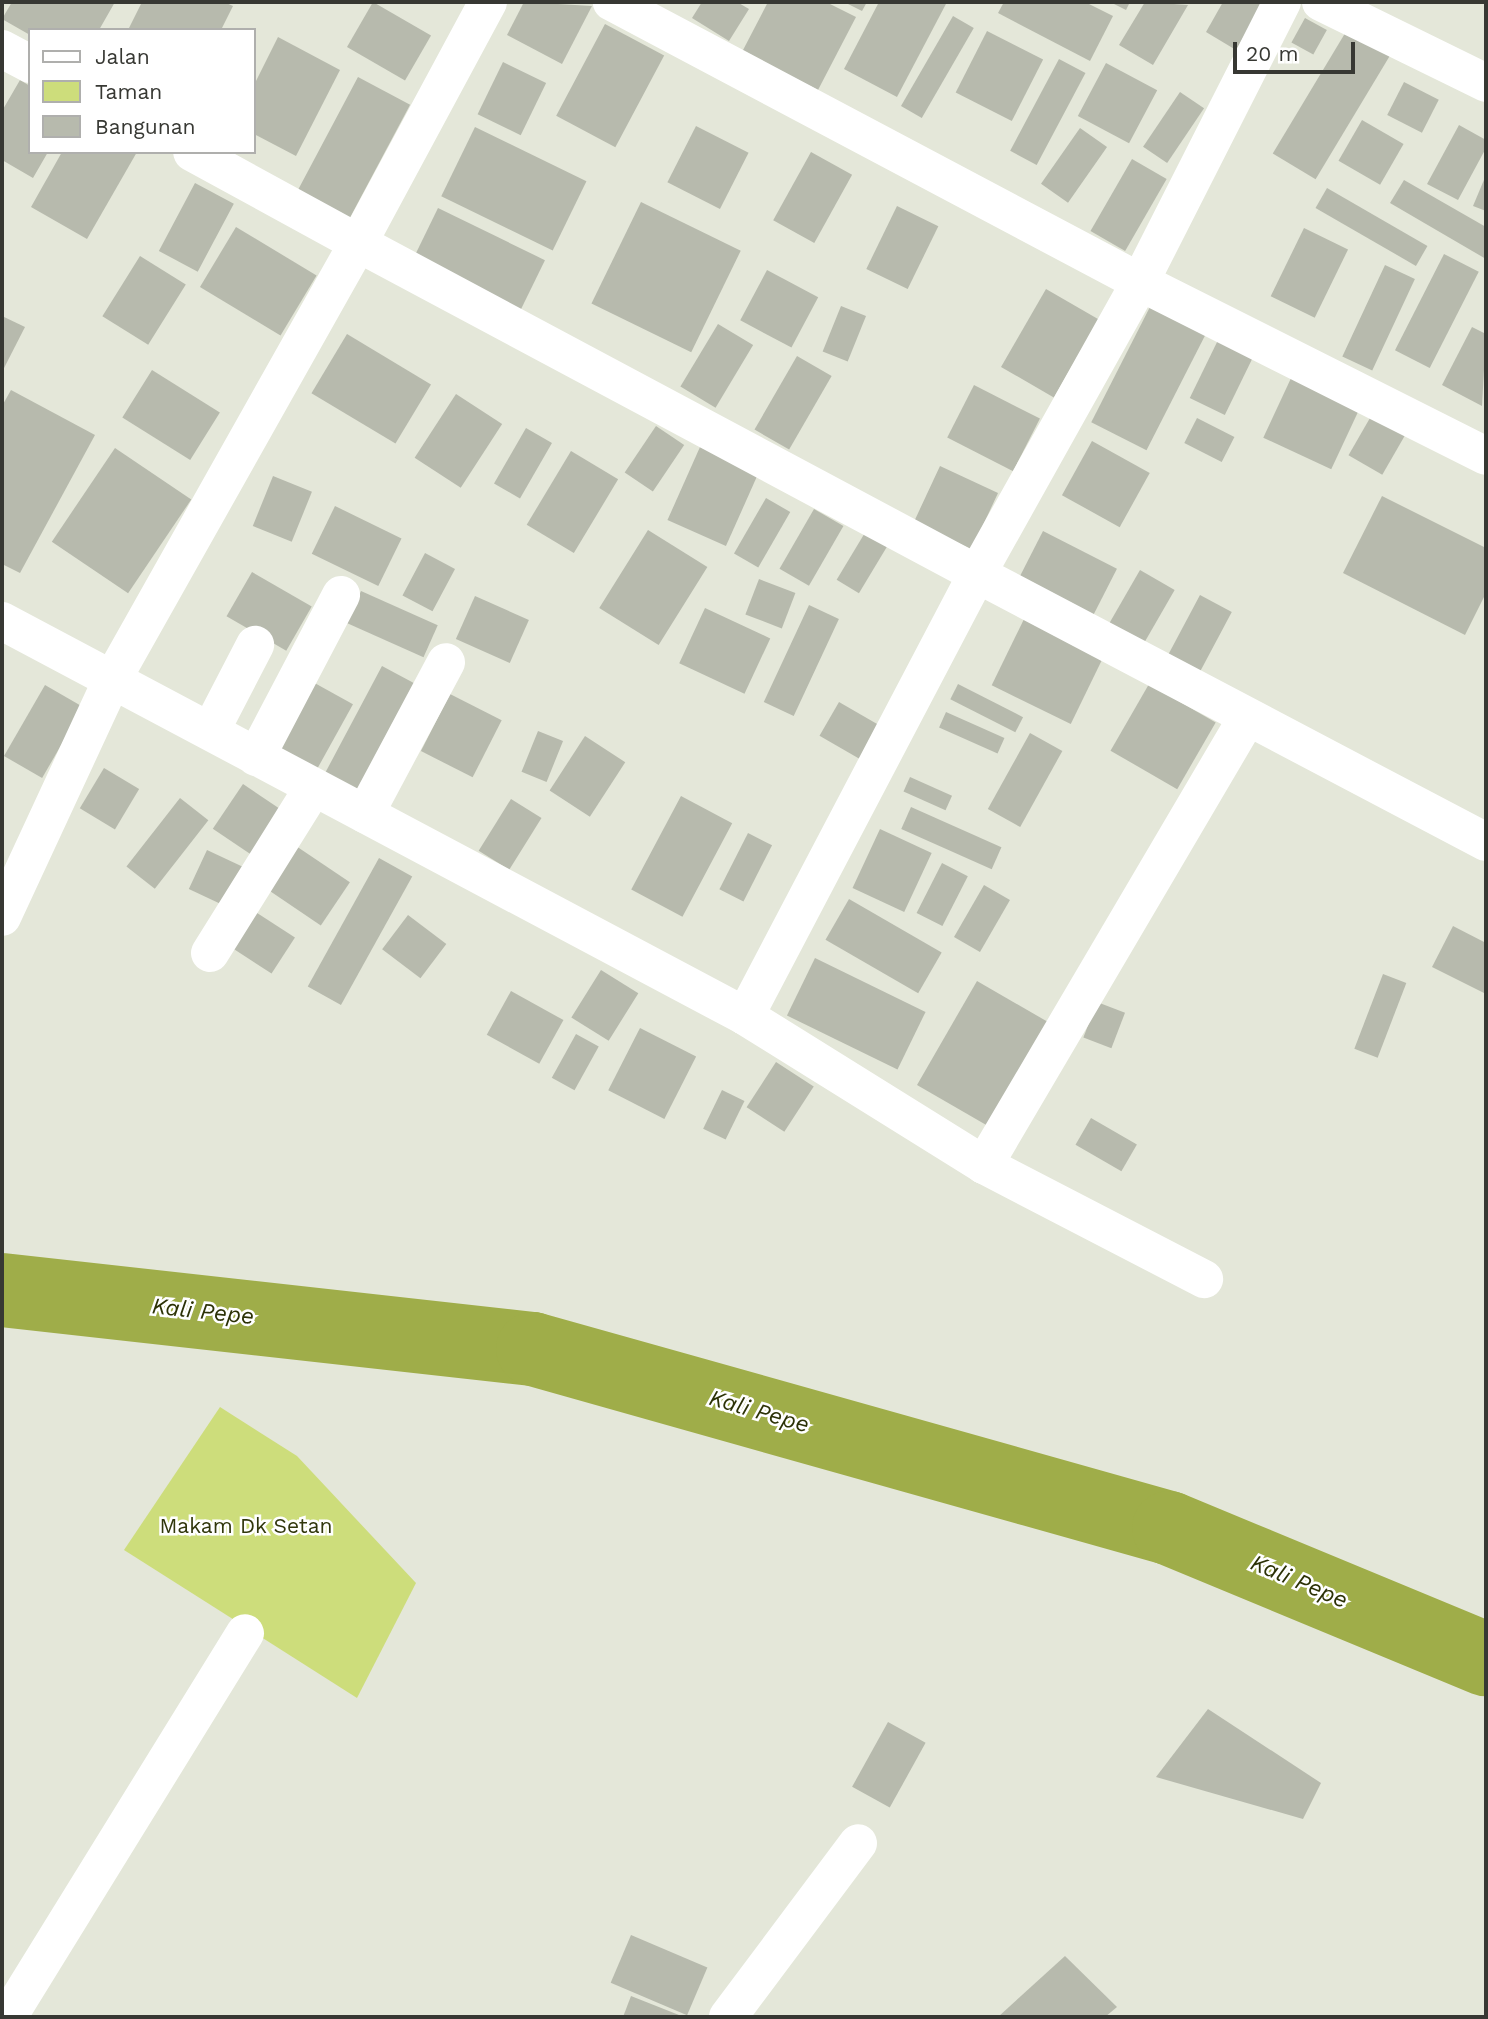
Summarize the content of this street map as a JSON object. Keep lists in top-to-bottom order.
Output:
{
  "water": ["Kali Pepe"],
  "parks": ["Makam Dk Setan"],
  "legend": ["Jalan", "Taman", "Bangunan"],
  "scale_bar": "20 m"
}
